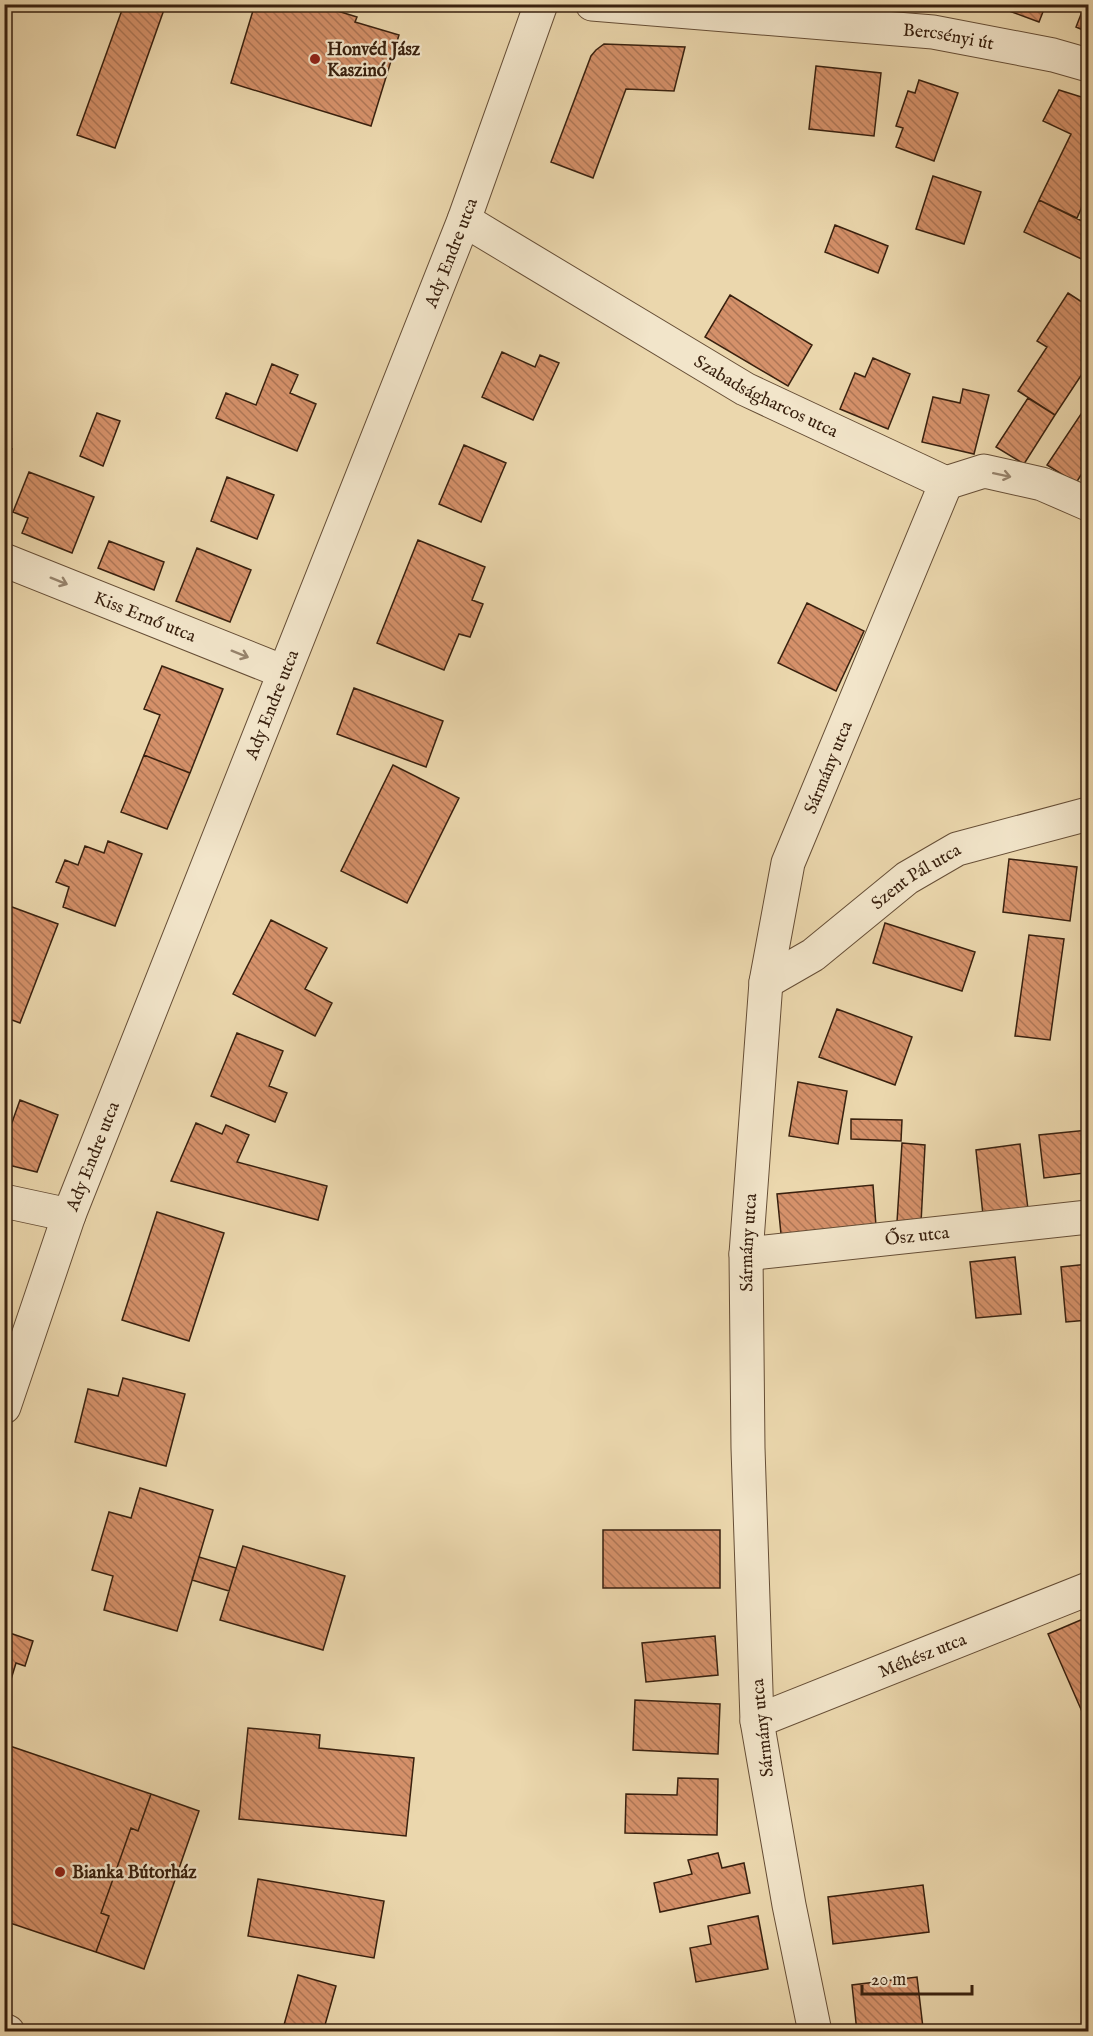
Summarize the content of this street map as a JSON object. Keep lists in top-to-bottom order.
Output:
{
  "streets": {
    "street": [
      "Bercsényi út",
      "Ady Endre utca",
      "Szabadságharcos utca",
      "Kiss Ernő utca",
      "Sármány utca",
      "Szent Pál utca",
      "Ősz utca",
      "Méhész utca"
    ]
  },
  "crossings": [
    ["Ady Endre utca", "Szabadságharcos utca"],
    ["Ady Endre utca", "Kiss Ernő utca"],
    ["Szabadságharcos utca", "Sármány utca"],
    ["Sármány utca", "Szent Pál utca"],
    ["Sármány utca", "Ősz utca"],
    ["Sármány utca", "Méhész utca"]
  ],
  "one_way": ["Kiss Ernő utca"],
  "places": ["Honvéd Jász Kaszinó", "Bianka Bútorház"],
  "scale_bar": "20 m"
}
